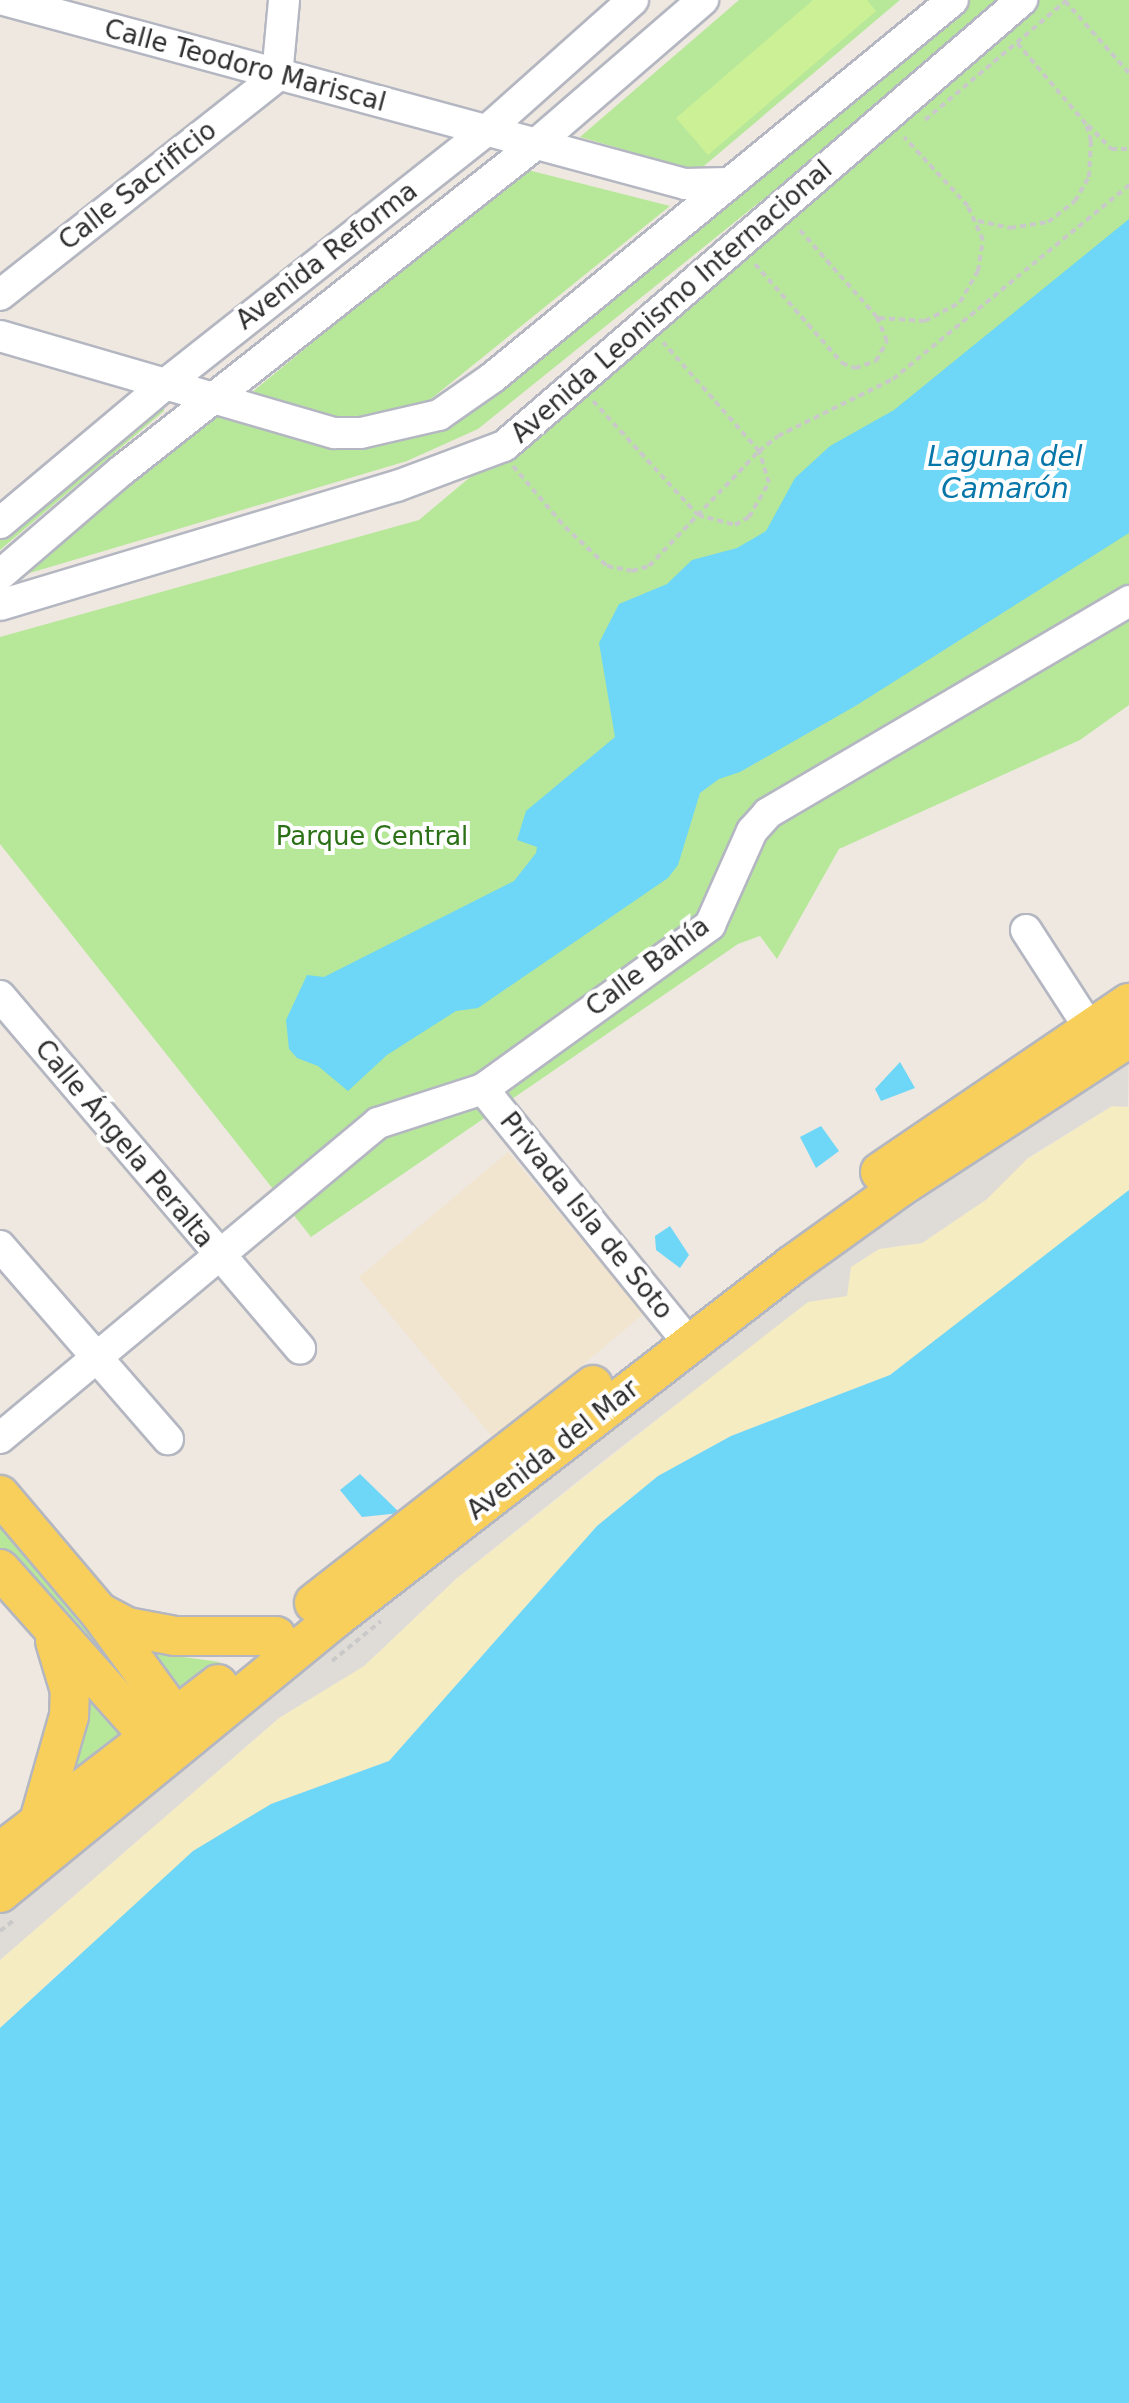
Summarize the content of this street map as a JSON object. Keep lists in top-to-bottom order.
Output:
{
  "streets": {
    "main road": ["Avenida del Mar"],
    "street": [
      "Calle Teodoro Mariscal",
      "Calle Sacrificio",
      "Avenida Reforma",
      "Avenida Leonismo Internacional",
      "Calle Bahía",
      "Calle Ángela Peralta",
      "Privada Isla de Soto"
    ]
  },
  "crossings": [
    ["Calle Teodoro Mariscal", "Calle Sacrificio"],
    ["Calle Teodoro Mariscal", "Avenida Reforma"],
    ["Avenida Reforma", "Avenida Leonismo Internacional"],
    ["Calle Bahía", "Calle Ángela Peralta"],
    ["Calle Bahía", "Privada Isla de Soto"],
    ["Privada Isla de Soto", "Avenida del Mar"]
  ],
  "water": ["Laguna del Camarón"],
  "parks": ["Parque Central"]
}
